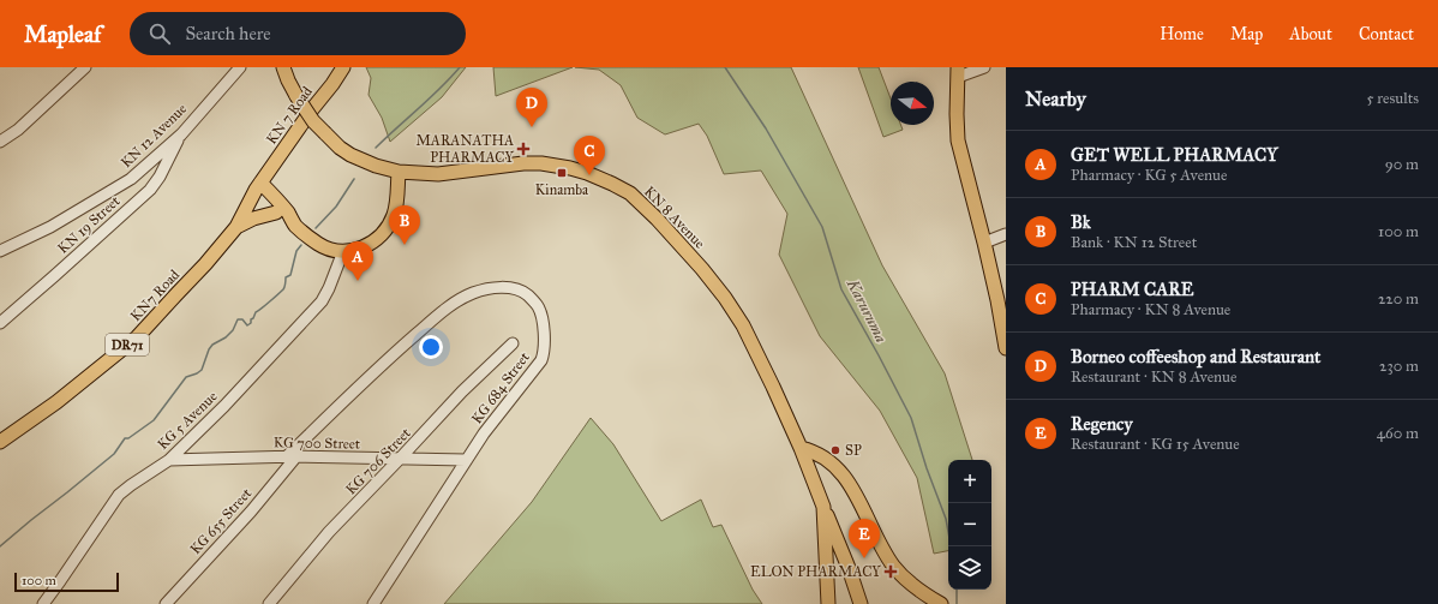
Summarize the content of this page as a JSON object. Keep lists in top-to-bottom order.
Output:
{
  "streets": {
    "main road": [
      "KN 7 Road",
      "KN 8 Avenue",
      "KN7 Road",
      "DR71"
    ],
    "street": [
      "KN 12 Avenue",
      "KN 19 Street",
      "KG 684 Street",
      "KG 5 Avenue",
      "KG 700 Street",
      "KG 706 Street",
      "KG 655 Street"
    ]
  },
  "crossings": [
    ["KN 7 Road", "KN7 Road"],
    ["KN 12 Avenue", "KN 19 Street"],
    ["KG 684 Street", "KG 700 Street"],
    ["KG 684 Street", "KG 655 Street"],
    ["KG 5 Avenue", "KG 700 Street"],
    ["KG 700 Street", "KG 706 Street"],
    ["KG 700 Street", "KG 655 Street"]
  ],
  "water": ["Karuruma"],
  "places": {
    "health": ["MARANATHA PHARMACY", "ELON PHARMACY"],
    "transit": ["Kinamba"],
    "other": ["SP"]
  },
  "scale_bar": "100 m",
  "north": "right",
  "page": {
    "header": "Mapleaf",
    "search": "Search here",
    "nav": [
      "Home",
      "Map",
      "About",
      "Contact"
    ],
    "heading": ["Nearby", "5 results"],
    "pins": [
      "D",
      "C",
      "B",
      "A",
      "E"
    ],
    "list": [
      {
        "mark": "A",
        "name": "GET WELL PHARMACY",
        "note": "Pharmacy · KG 5 Avenue",
        "value": "90 m"
      },
      {
        "mark": "B",
        "name": "Bk",
        "note": "Bank · KN 12 Street",
        "value": "100 m"
      },
      {
        "mark": "C",
        "name": "PHARM CARE",
        "note": "Pharmacy · KN 8 Avenue",
        "value": "220 m"
      },
      {
        "mark": "D",
        "name": "Borneo coffeeshop and Restaurant",
        "note": "Restaurant · KN 8 Avenue",
        "value": "230 m"
      },
      {
        "mark": "E",
        "name": "Regency",
        "note": "Restaurant · KG 15 Avenue",
        "value": "460 m"
      }
    ],
    "map_buttons": ["+", "−"],
    "scale": "100 m"
  }
}
